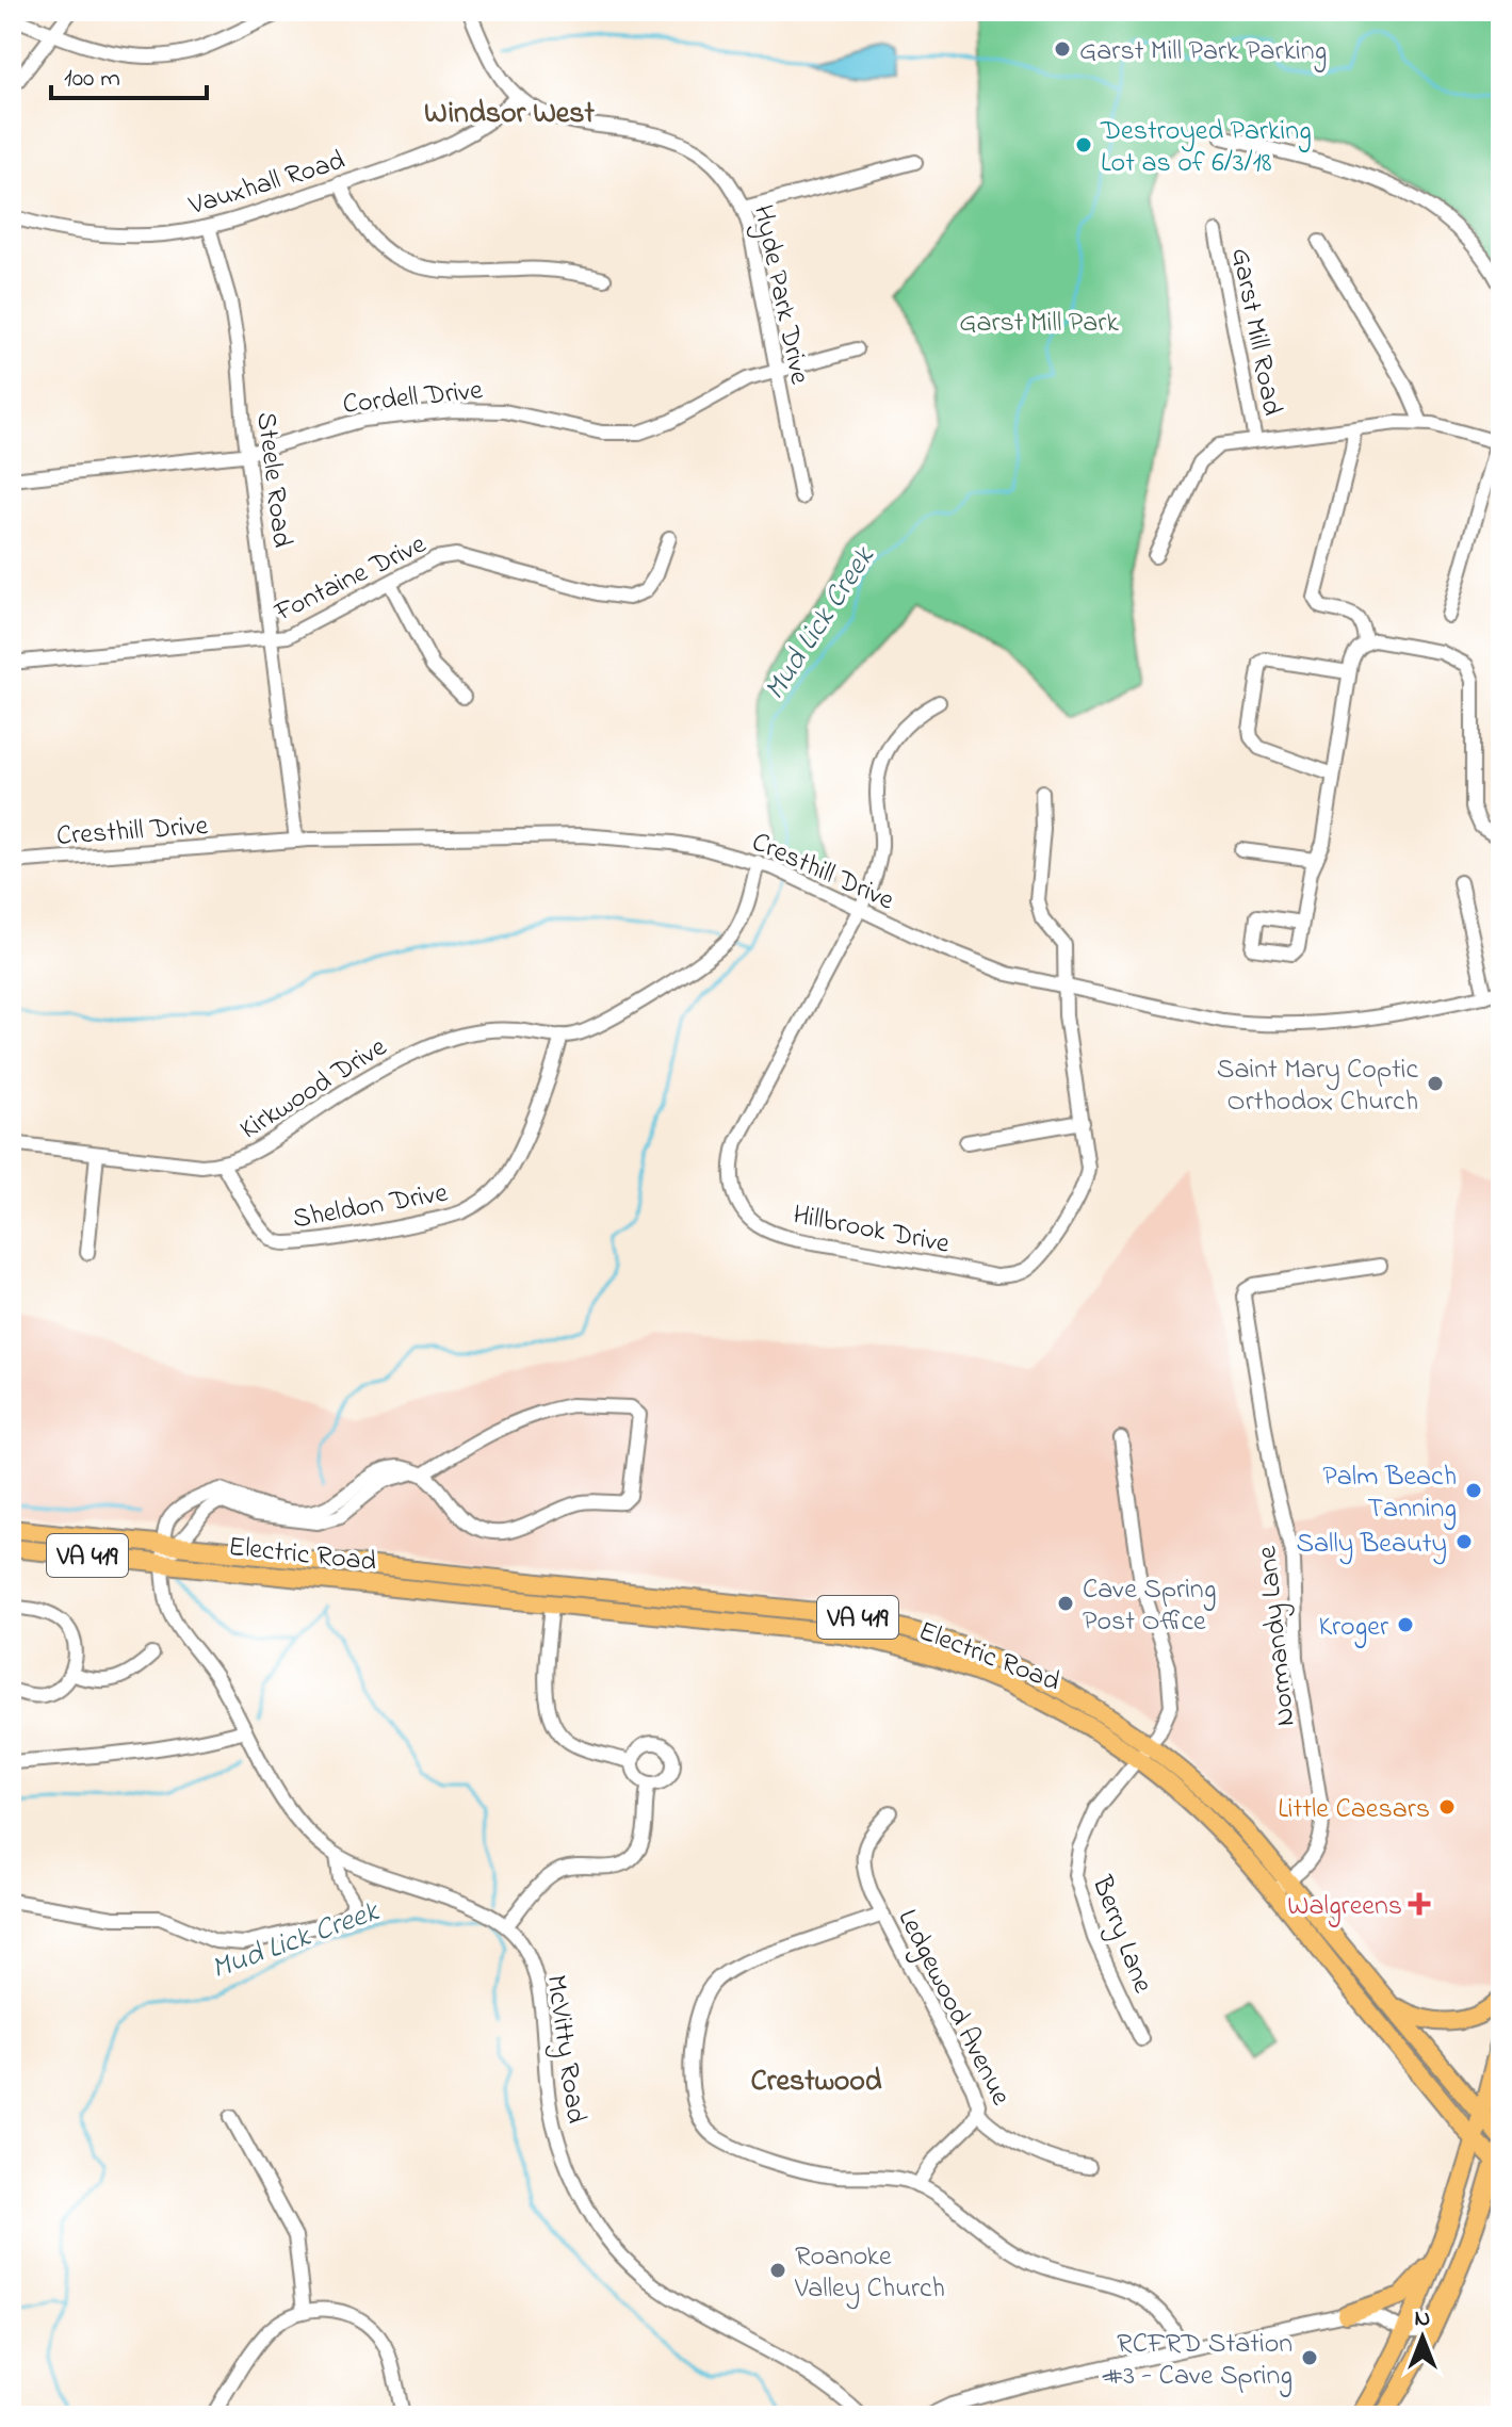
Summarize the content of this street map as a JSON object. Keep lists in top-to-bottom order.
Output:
{
  "streets": {
    "main road": ["Electric Road", "VA 419"],
    "street": [
      "Vauxhall Road",
      "Hyde Park Drive",
      "Garst Mill Road",
      "Cordell Drive",
      "Steele Road",
      "Fontaine Drive",
      "Cresthill Drive",
      "Kirkwood Drive",
      "Sheldon Drive",
      "Hillbrook Drive",
      "Normandy Lane",
      "Berry Lane",
      "Ledgewood Avenue",
      "McVitty Road"
    ]
  },
  "crossings": [
    ["Vauxhall Road", "Hyde Park Drive"],
    ["Vauxhall Road", "Steele Road"],
    ["Hyde Park Drive", "Cordell Drive"],
    ["Cordell Drive", "Steele Road"],
    ["Steele Road", "Fontaine Drive"],
    ["Steele Road", "Cresthill Drive"],
    ["Cresthill Drive", "Kirkwood Drive"],
    ["Cresthill Drive", "Hillbrook Drive"],
    ["Kirkwood Drive", "Sheldon Drive"],
    ["Electric Road", "Normandy Lane"],
    ["Electric Road", "Berry Lane"],
    ["Electric Road", "McVitty Road"]
  ],
  "districts": ["Windsor West", "Crestwood"],
  "water": ["Mud Lick Creek"],
  "parks": ["Garst Mill Park"],
  "places": {
    "other": [
      "Garst Mill Park Parking",
      "Destroyed Parking Lot as of 6/3/18",
      "Saint Mary Coptic Orthodox Church",
      "Palm Beach Tanning",
      "Sally Beauty",
      "Cave Spring Post Office",
      "Kroger",
      "Little Caesars",
      "Roanoke Valley Church",
      "RCFRD Station #3 - Cave Spring"
    ],
    "health": ["Walgreens"]
  },
  "scale_bar": "100 m",
  "north": "top"
}
